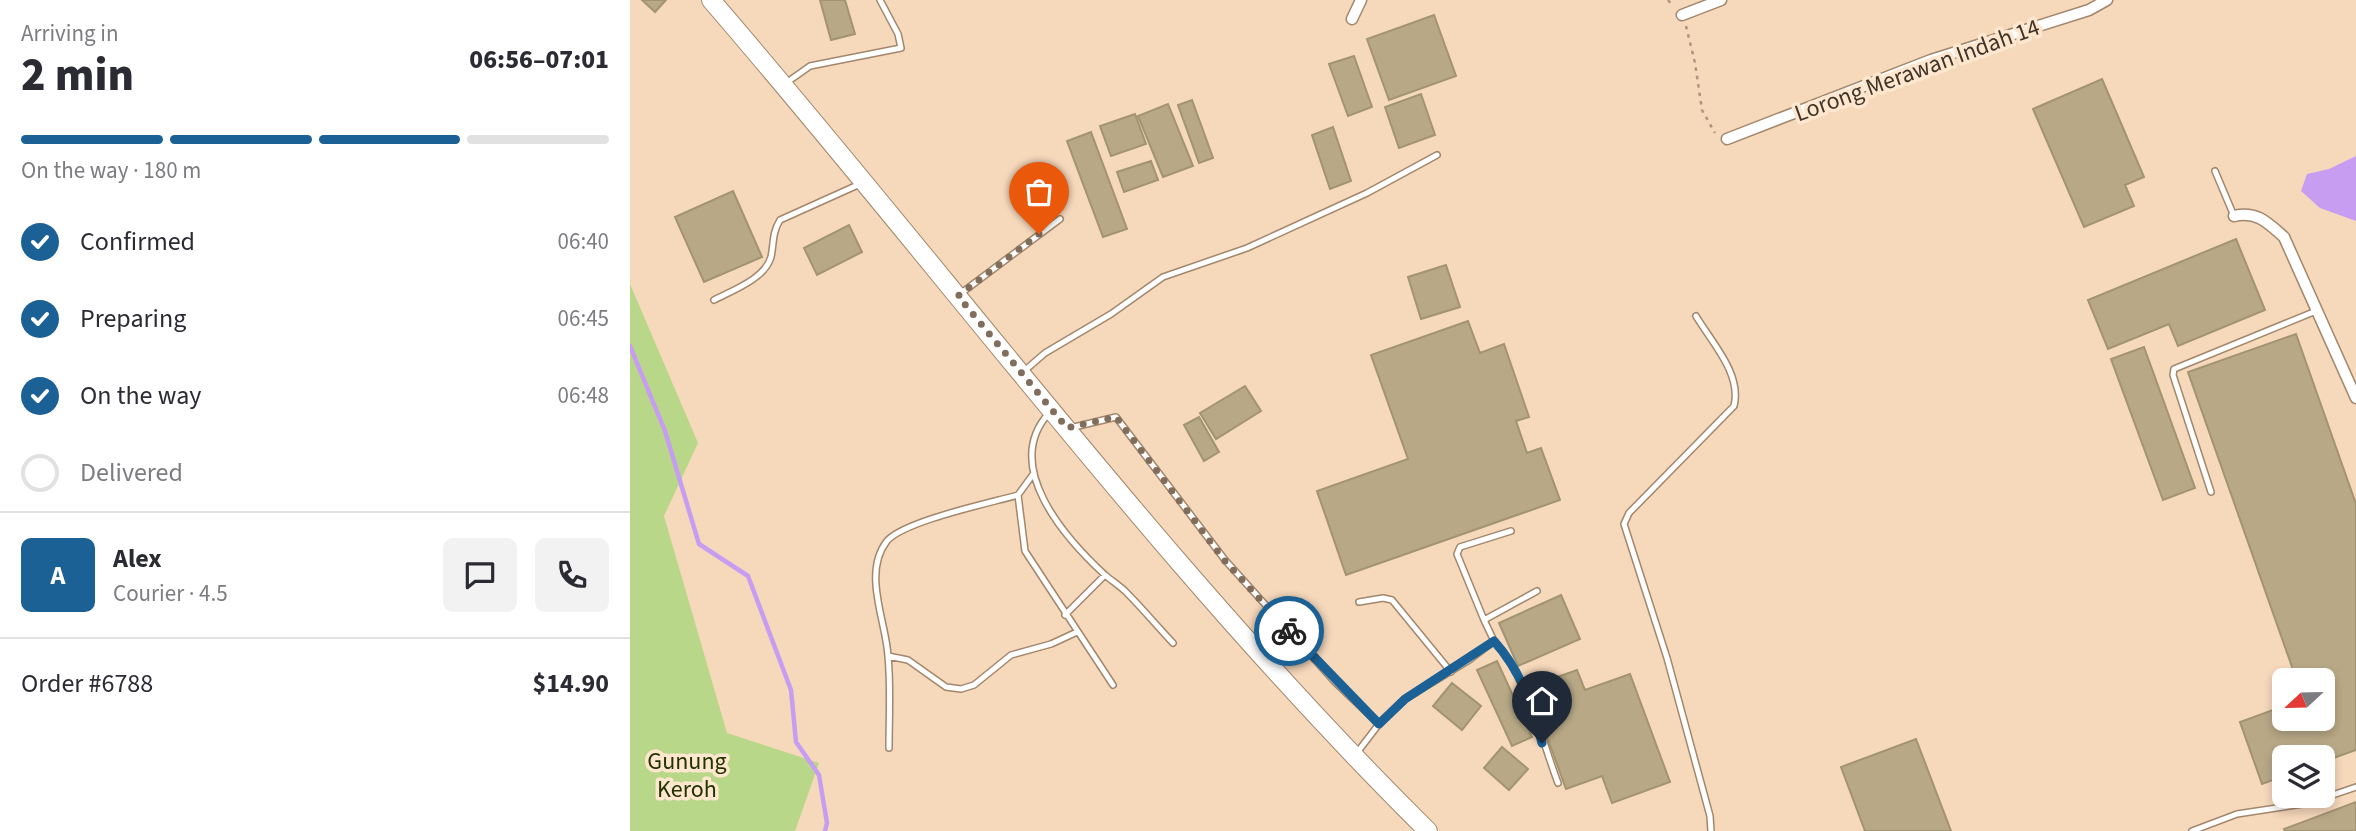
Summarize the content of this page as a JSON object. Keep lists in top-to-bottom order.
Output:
{
  "streets": {
    "street": ["Lorong Merawan Indah 14"]
  },
  "parks": ["Gunung Keroh"],
  "north": "left",
  "page": {
    "heading": ["2 min", "Arriving in", "06:56–07:01"],
    "panel": [
      "Alex",
      "Courier · 4.5",
      "Order #6788",
      "$14.90"
    ],
    "bar": "On the way · 180 m",
    "list": [
      ["Confirmed", "06:40"],
      ["Preparing", "06:45"],
      ["On the way", "06:48"],
      "Delivered"
    ],
    "round": "A"
  }
}
